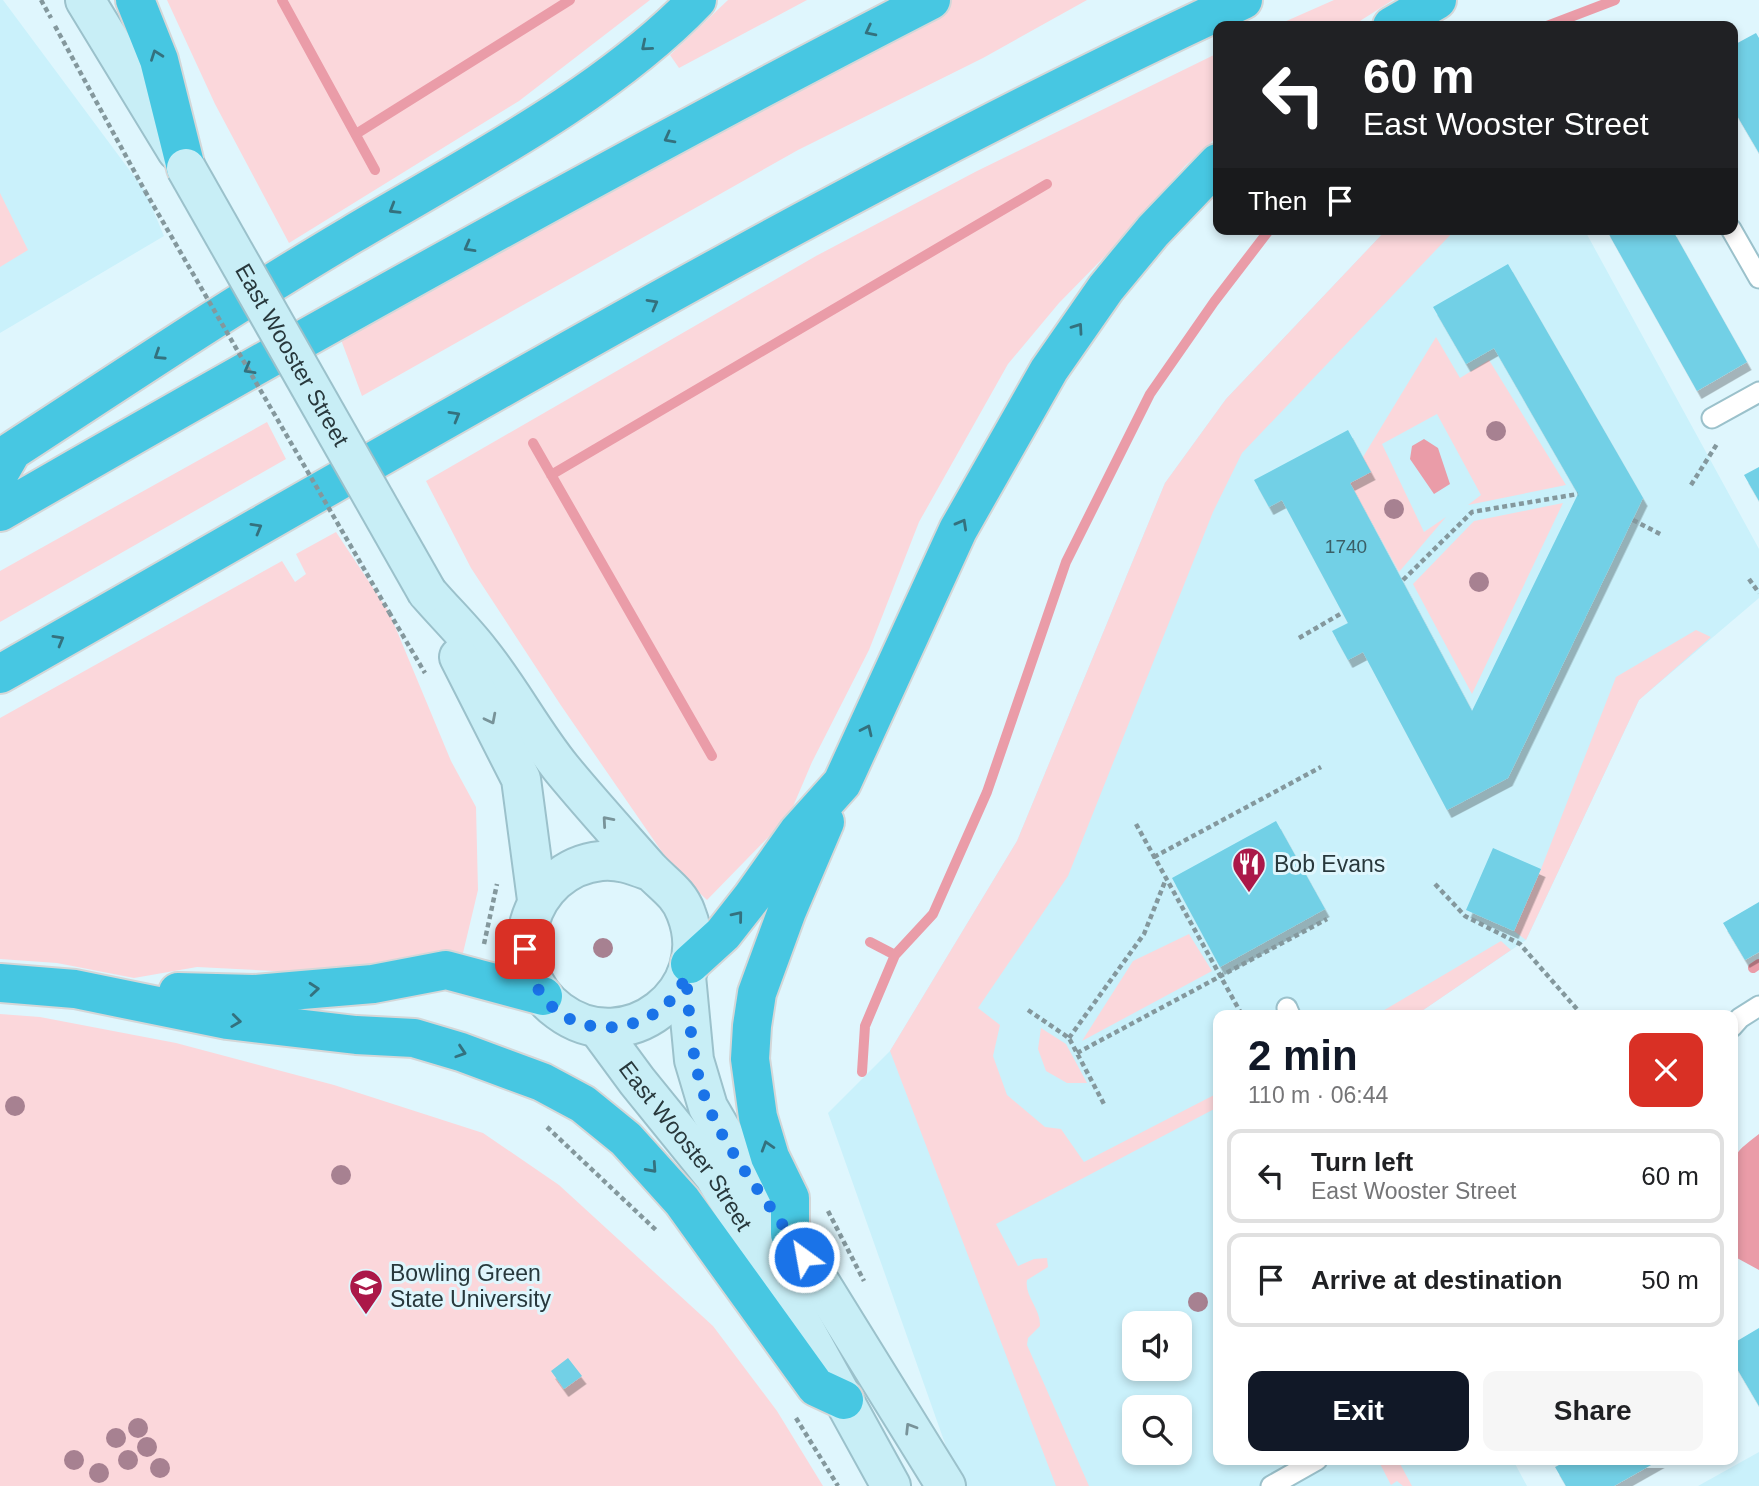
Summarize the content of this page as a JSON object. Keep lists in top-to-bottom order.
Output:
{
  "streets": {
    "main road": ["East Wooster Street"]
  },
  "places": {
    "restaurant": ["Bob Evans"],
    "school or university": ["Bowling Green State University"]
  },
  "house_numbers": ["1740"],
  "page": {
    "turn": ["60 m", "East Wooster Street"],
    "then": "Then",
    "heading": ["2 min", "110 m · 06:44"],
    "list": [
      {
        "name": "Turn left",
        "note": "East Wooster Street",
        "value": "60 m"
      },
      {
        "name": "Arrive at destination",
        "value": "50 m"
      }
    ],
    "buttons": ["Exit", "Share"]
  }
}
